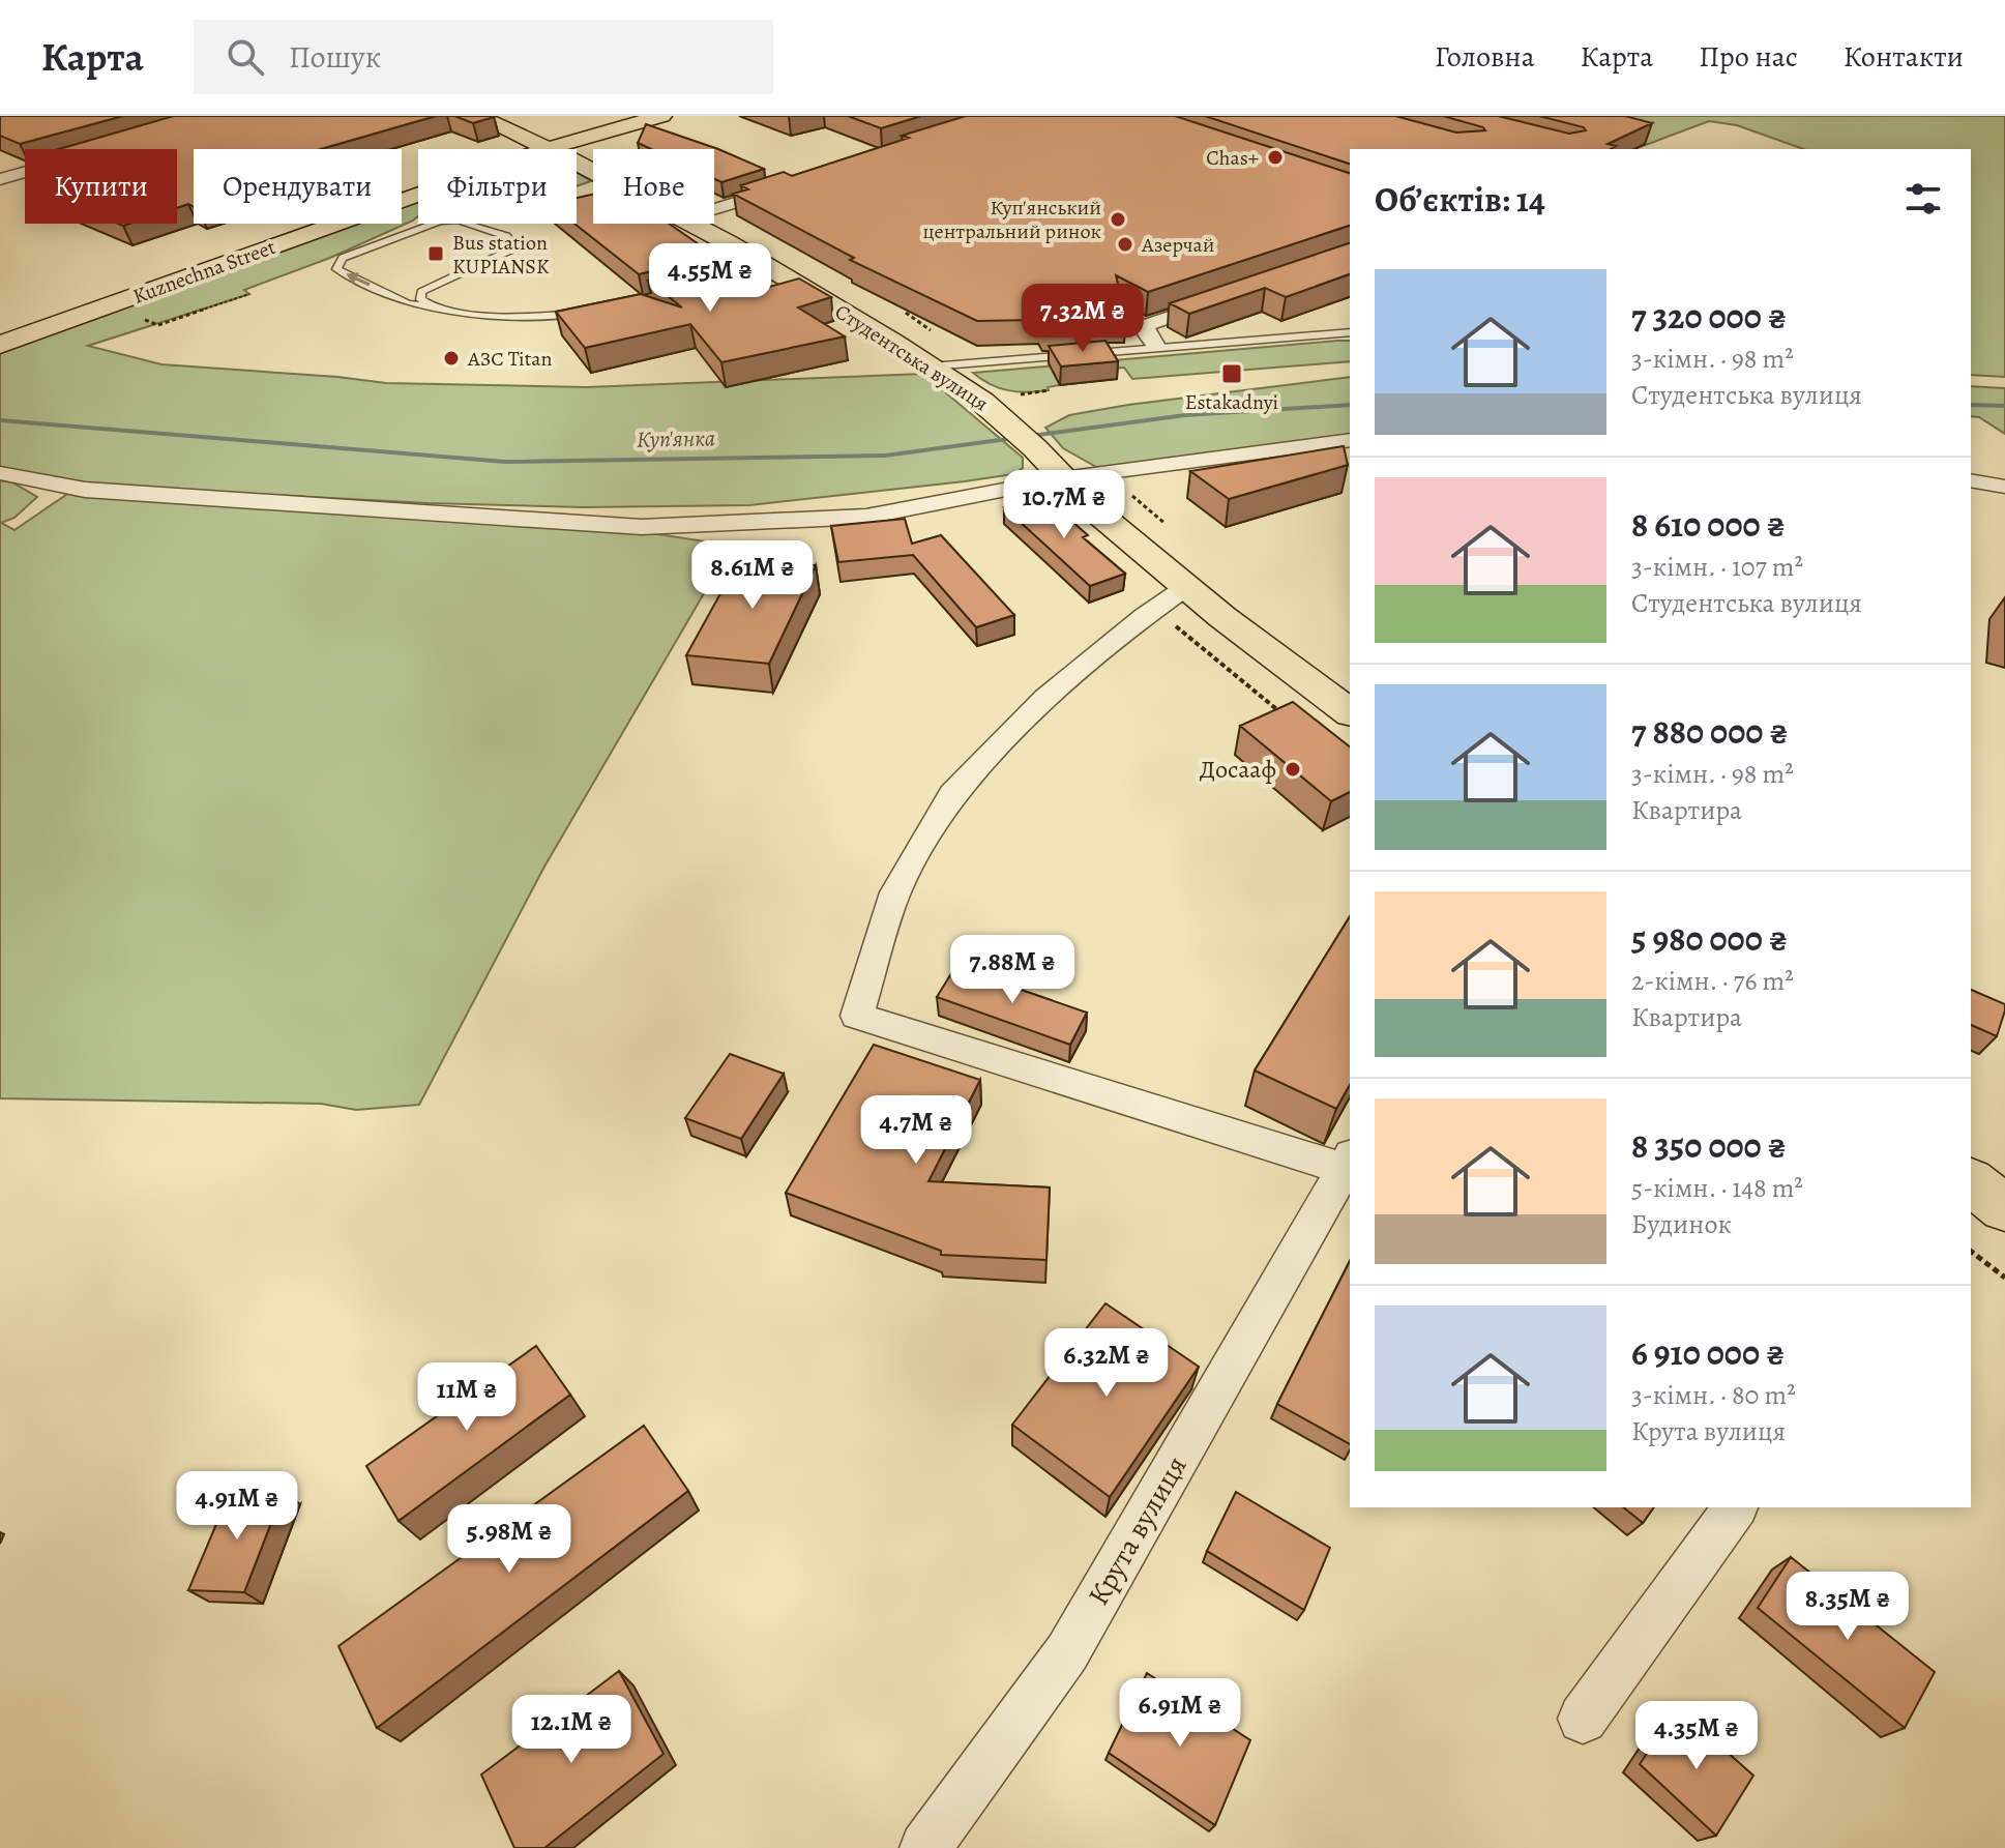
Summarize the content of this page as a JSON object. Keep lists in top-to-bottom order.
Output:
{
  "streets": {
    "main road": ["Kuznechna Street", "Студентська вулиця"],
    "street": ["Крута вулиця"]
  },
  "crossings": [
    ["Kuznechna Street", "Студентська вулиця"]
  ],
  "water": ["Куп'янка"],
  "places": {
    "other": [
      "Chas+",
      "Куп'янський центральний ринок",
      "Азерчай",
      "АЗС Titan",
      "Досааф"
    ],
    "transit": ["Bus station KUPIANSK", "Estakadnyi"]
  },
  "page": {
    "header": "Карта",
    "search": "Пошук",
    "nav": [
      "Головна",
      "Карта",
      "Про нас",
      "Контакти"
    ],
    "chip": [
      "Купити",
      "Орендувати",
      "Фільтри",
      "Нове"
    ],
    "heading": "Об’єктів: 14",
    "price": [
      "4.55M ₴",
      "7.32M ₴",
      "10.7M ₴",
      "8.61M ₴",
      "7.88M ₴",
      "4.7M ₴",
      "6.32M ₴",
      "11M ₴",
      "4.91M ₴",
      "5.98M ₴",
      "8.35M ₴",
      "6.91M ₴",
      "12.1M ₴",
      "4.35M ₴"
    ],
    "list": [
      {
        "name": "7 320 000 ₴",
        "note": "3-кімн. · 98 m² · Студентська вулиця"
      },
      {
        "name": "8 610 000 ₴",
        "note": "3-кімн. · 107 m² · Студентська вулиця"
      },
      {
        "name": "7 880 000 ₴",
        "note": "3-кімн. · 98 m² · Квартира"
      },
      {
        "name": "5 980 000 ₴",
        "note": "2-кімн. · 76 m² · Квартира"
      },
      {
        "name": "8 350 000 ₴",
        "note": "5-кімн. · 148 m² · Будинок"
      },
      {
        "name": "6 910 000 ₴",
        "note": "3-кімн. · 80 m² · Крута вулиця"
      }
    ]
  }
}
